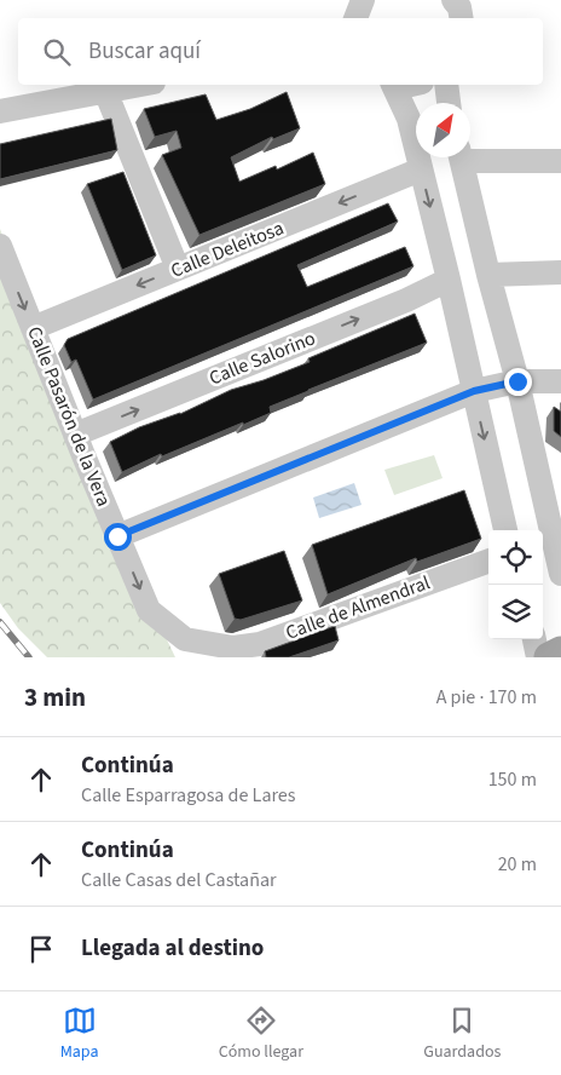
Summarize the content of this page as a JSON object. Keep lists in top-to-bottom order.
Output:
{
  "streets": {
    "street": [
      "Calle Deleitosa",
      "Calle Salorino",
      "Calle Pasarón de la Vera",
      "Calle de Almendral"
    ]
  },
  "crossings": [
    ["Calle Deleitosa", "Calle Pasarón de la Vera"],
    ["Calle Salorino", "Calle Pasarón de la Vera"],
    ["Calle Pasarón de la Vera", "Calle de Almendral"]
  ],
  "north": "top right",
  "page": {
    "search": "Buscar aquí",
    "heading": ["3 min", "A pie · 170 m"],
    "list": [
      ["Continúa", "Calle Esparragosa de Lares", "150 m"],
      ["Continúa", "Calle Casas del Castañar", "20 m"],
      "Llegada al destino"
    ],
    "nav": ["Mapa", "Cómo llegar", "Guardados"]
  }
}
